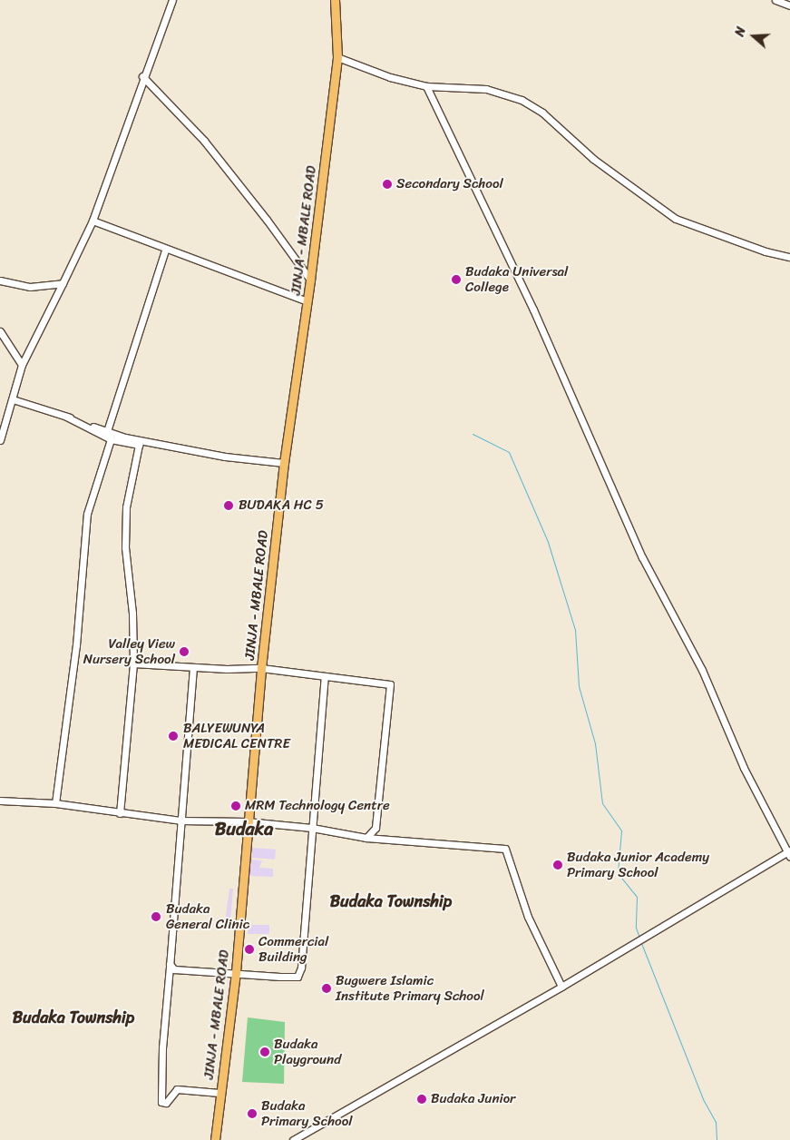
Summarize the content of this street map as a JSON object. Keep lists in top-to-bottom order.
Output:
{
  "streets": {
    "main road": ["JINJA - MBALE ROAD"]
  },
  "districts": ["Budaka", "Budaka Township", "Budaka Township"],
  "places": [
    "Secondary School",
    "Budaka Universal College",
    "BUDAKA HC 5",
    "Valley View Nursery School",
    "BALYEWUNYA MEDICAL CENTRE",
    "MRM Technology Centre",
    "Budaka Junior Academy Primary School",
    "Budaka General Clinic",
    "Commercial Building",
    "Bugwere Islamic Institute Primary School",
    "Budaka Playground",
    "Budaka Junior",
    "Budaka Primary School"
  ],
  "north": "left"
}
